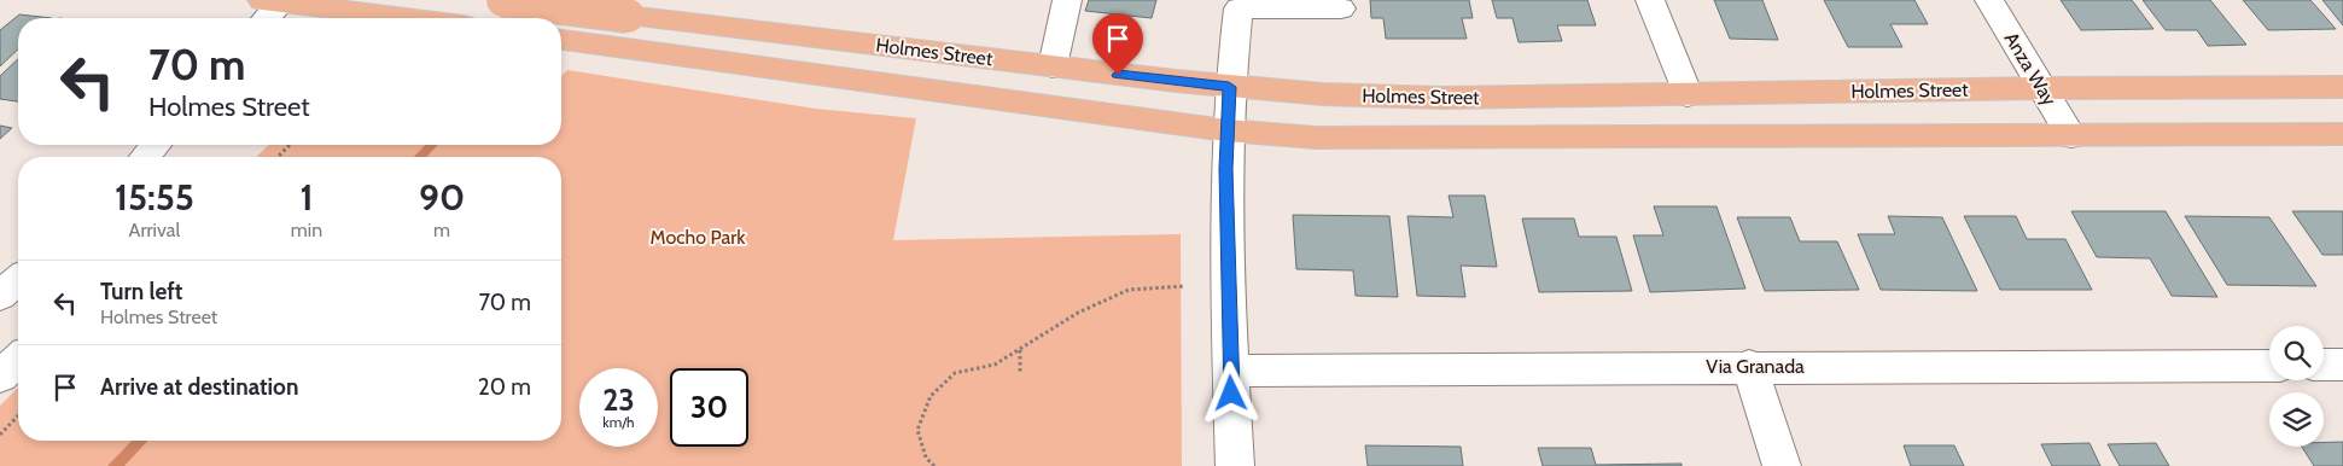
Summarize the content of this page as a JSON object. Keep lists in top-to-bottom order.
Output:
{
  "streets": {
    "main road": ["Holmes Street"],
    "street": ["Anza Way", "Via Granada"]
  },
  "crossings": [
    ["Holmes Street", "Anza Way"]
  ],
  "parks": ["Mocho Park"],
  "page": {
    "turn": ["70 m", "Holmes Street"],
    "eta": [
      "15:55",
      "Arrival",
      "1",
      "min",
      "90",
      "m"
    ],
    "list": [
      {
        "name": "Turn left",
        "note": "Holmes Street",
        "value": "70 m"
      },
      {
        "name": "Arrive at destination",
        "value": "20 m"
      }
    ],
    "speed": "23 km/h",
    "limit": "30"
  }
}
